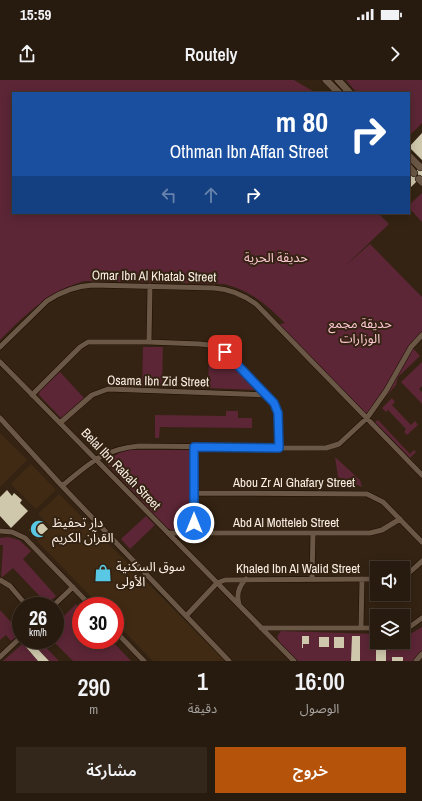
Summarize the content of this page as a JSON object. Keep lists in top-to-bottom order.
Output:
{
  "streets": {
    "street": [
      "Omar Ibn Al Khatab Street",
      "Osama Ibn Zid Street",
      "Belal Ibn Rabah Street",
      "Abou Zr Al Ghafary Street",
      "Abd Al Motteleb Street",
      "Khaled Ibn Al Walid Street"
    ]
  },
  "crossings": [
    ["Osama Ibn Zid Street", "Belal Ibn Rabah Street"],
    ["Belal Ibn Rabah Street", "Abd Al Motteleb Street"],
    ["Belal Ibn Rabah Street", "Khaled Ibn Al Walid Street"],
    ["Abou Zr Al Ghafary Street", "Abd Al Motteleb Street"]
  ],
  "parks": ["حديقة الحرية", "حديقة مجمع الوزارات"],
  "places": {
    "mosque": ["دار تحفيظ القرآن الكريم"],
    "shop": ["سوق السكنية الأولى"]
  },
  "page": {
    "status": "15:59",
    "header": "Routely",
    "turn": ["80 m", "Othman Ibn Affan Street"],
    "speed": "26 km/h",
    "limit": "30",
    "eta": [
      "16:00",
      "الوصول",
      "1",
      "دقيقة",
      "290",
      "m"
    ],
    "buttons": ["خروج", "مشاركة"]
  }
}
